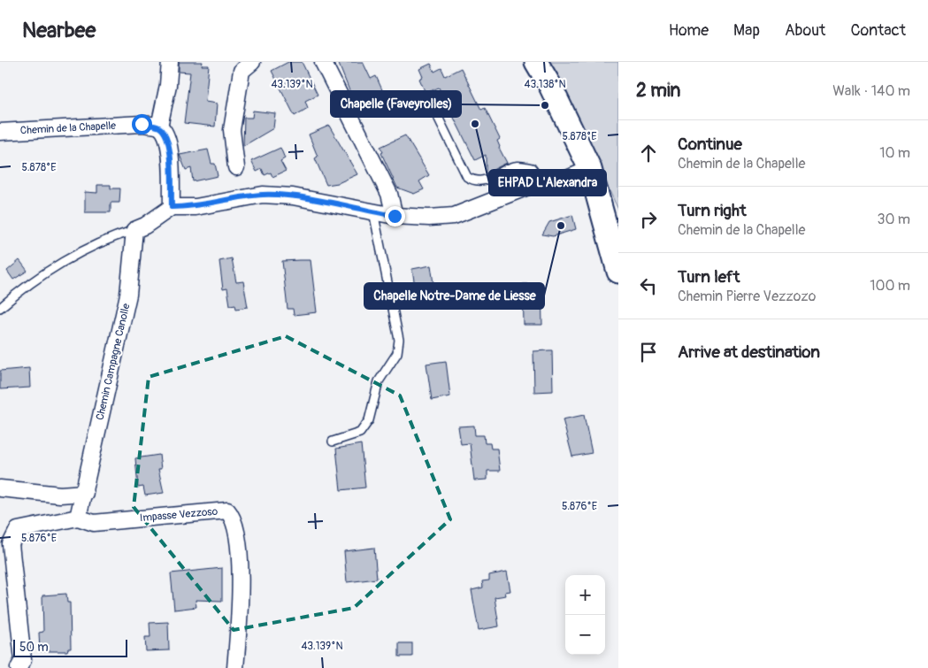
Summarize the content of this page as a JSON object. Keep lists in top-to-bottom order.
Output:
{
  "streets": {
    "street": ["Chemin de la Chapelle", "Chemin Campagne Canolle", "Impasse Vezzoso"]
  },
  "crossings": [
    ["Chemin Campagne Canolle", "Impasse Vezzoso"]
  ],
  "places": ["Chapelle (Faveyrolles)", "EHPAD L'Alexandra", "Chapelle Notre-Dame de Liesse"],
  "scale_bar": "50 m",
  "page": {
    "header": "Nearbee",
    "nav": [
      "Home",
      "Map",
      "About",
      "Contact"
    ],
    "heading": ["2 min", "Walk · 140 m"],
    "list": [
      ["Continue", "Chemin de la Chapelle", "10 m"],
      ["Turn right", "Chemin de la Chapelle", "30 m"],
      ["Turn left", "Chemin Pierre Vezzozo", "100 m"],
      "Arrive at destination"
    ],
    "map_buttons": ["+", "−"],
    "scale": "50 m"
  },
  "coordinates": [
    "43.139°N",
    "43.138°N",
    "5.878°E",
    "5.876°E"
  ]
}
